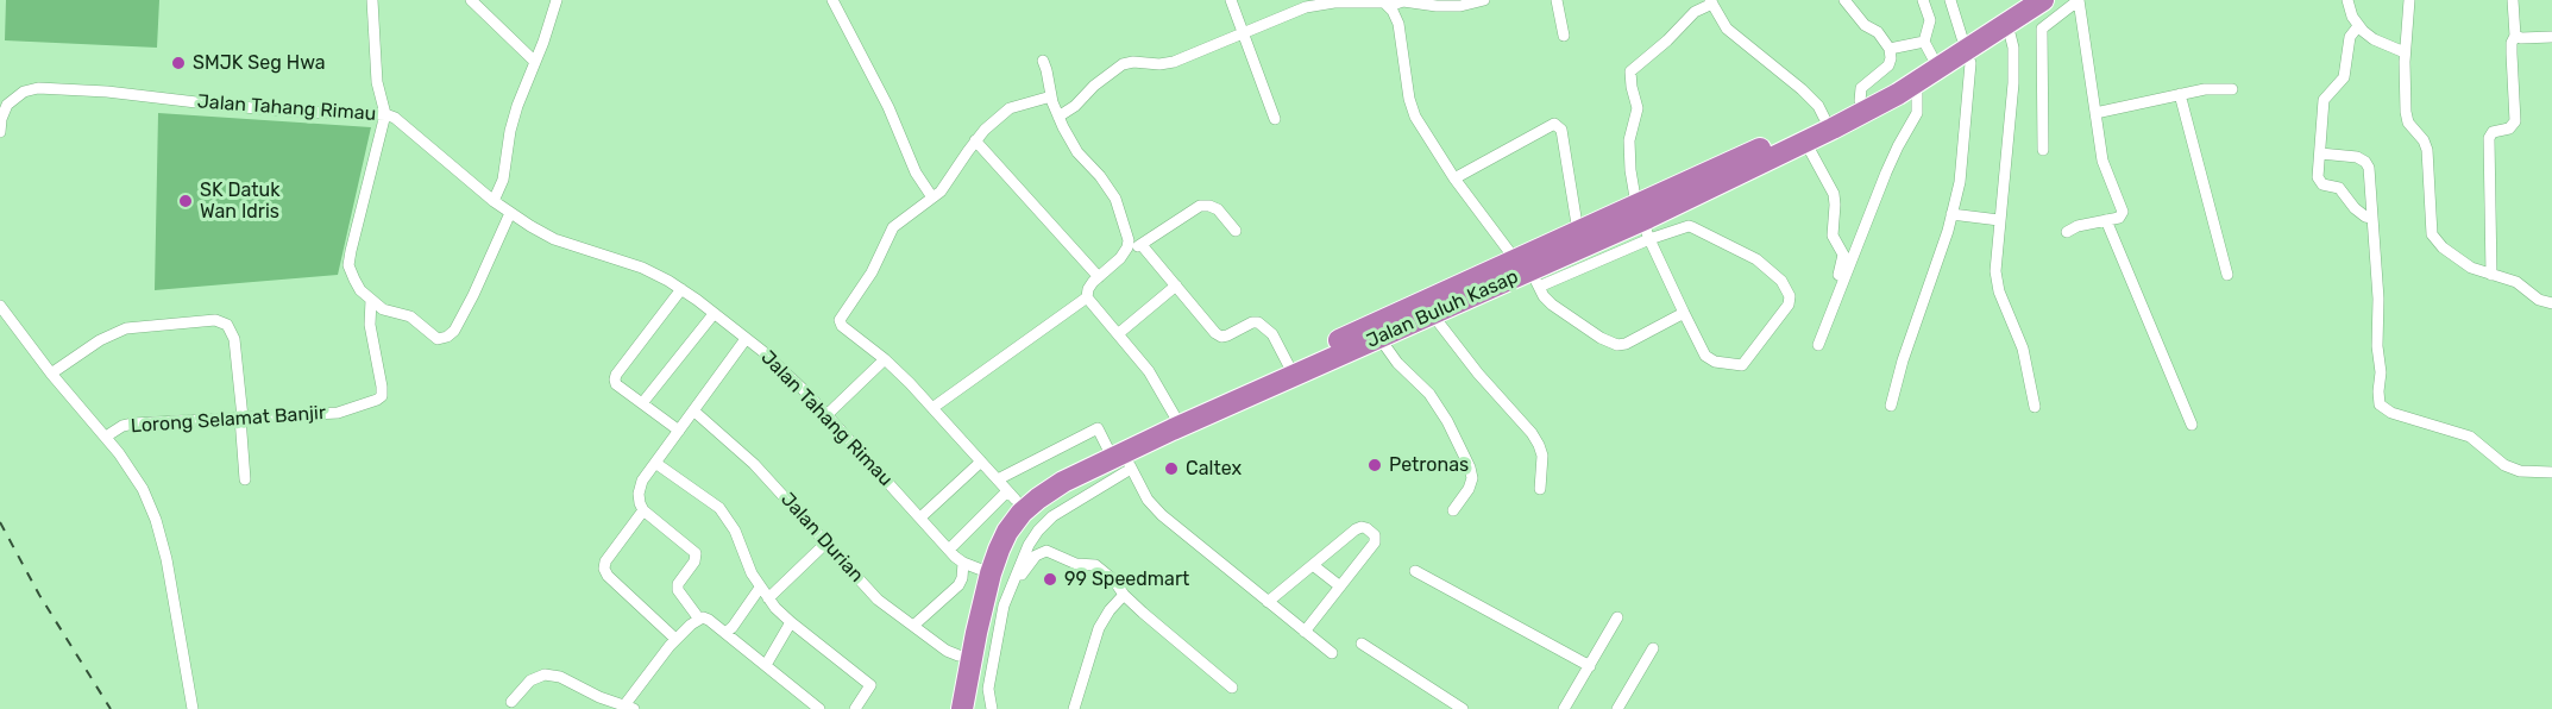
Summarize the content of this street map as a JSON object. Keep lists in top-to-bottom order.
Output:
{
  "streets": {
    "highway": ["Jalan Buluh Kasap"],
    "street": ["Jalan Tahang Rimau", "Lorong Selamat Banjir", "Jalan Durian"]
  },
  "crossings": [
    ["Jalan Tahang Rimau", "Jalan Buluh Kasap"],
    ["Jalan Buluh Kasap", "Jalan Durian"]
  ],
  "places": [
    "SMJK Seg Hwa",
    "SK Datuk Wan Idris",
    "Petronas",
    "Caltex",
    "99 Speedmart"
  ]
}
